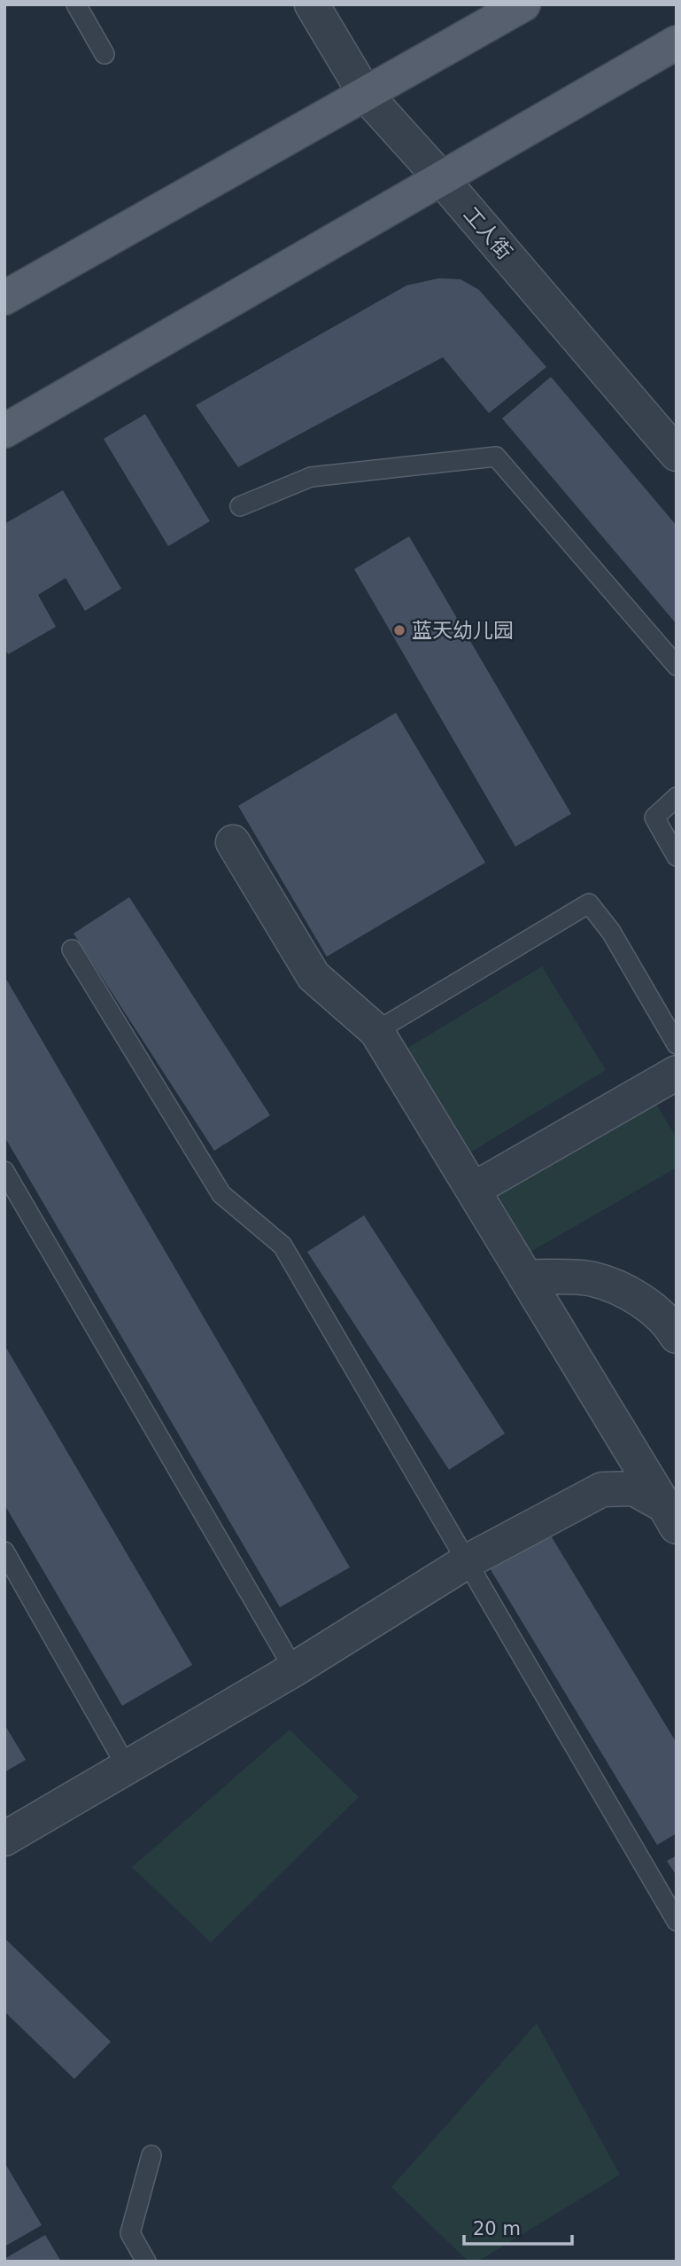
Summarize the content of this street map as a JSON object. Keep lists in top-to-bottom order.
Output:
{
  "streets": {
    "street": ["工人街"]
  },
  "places": ["蓝天幼儿园"],
  "scale_bar": "20 m"
}
